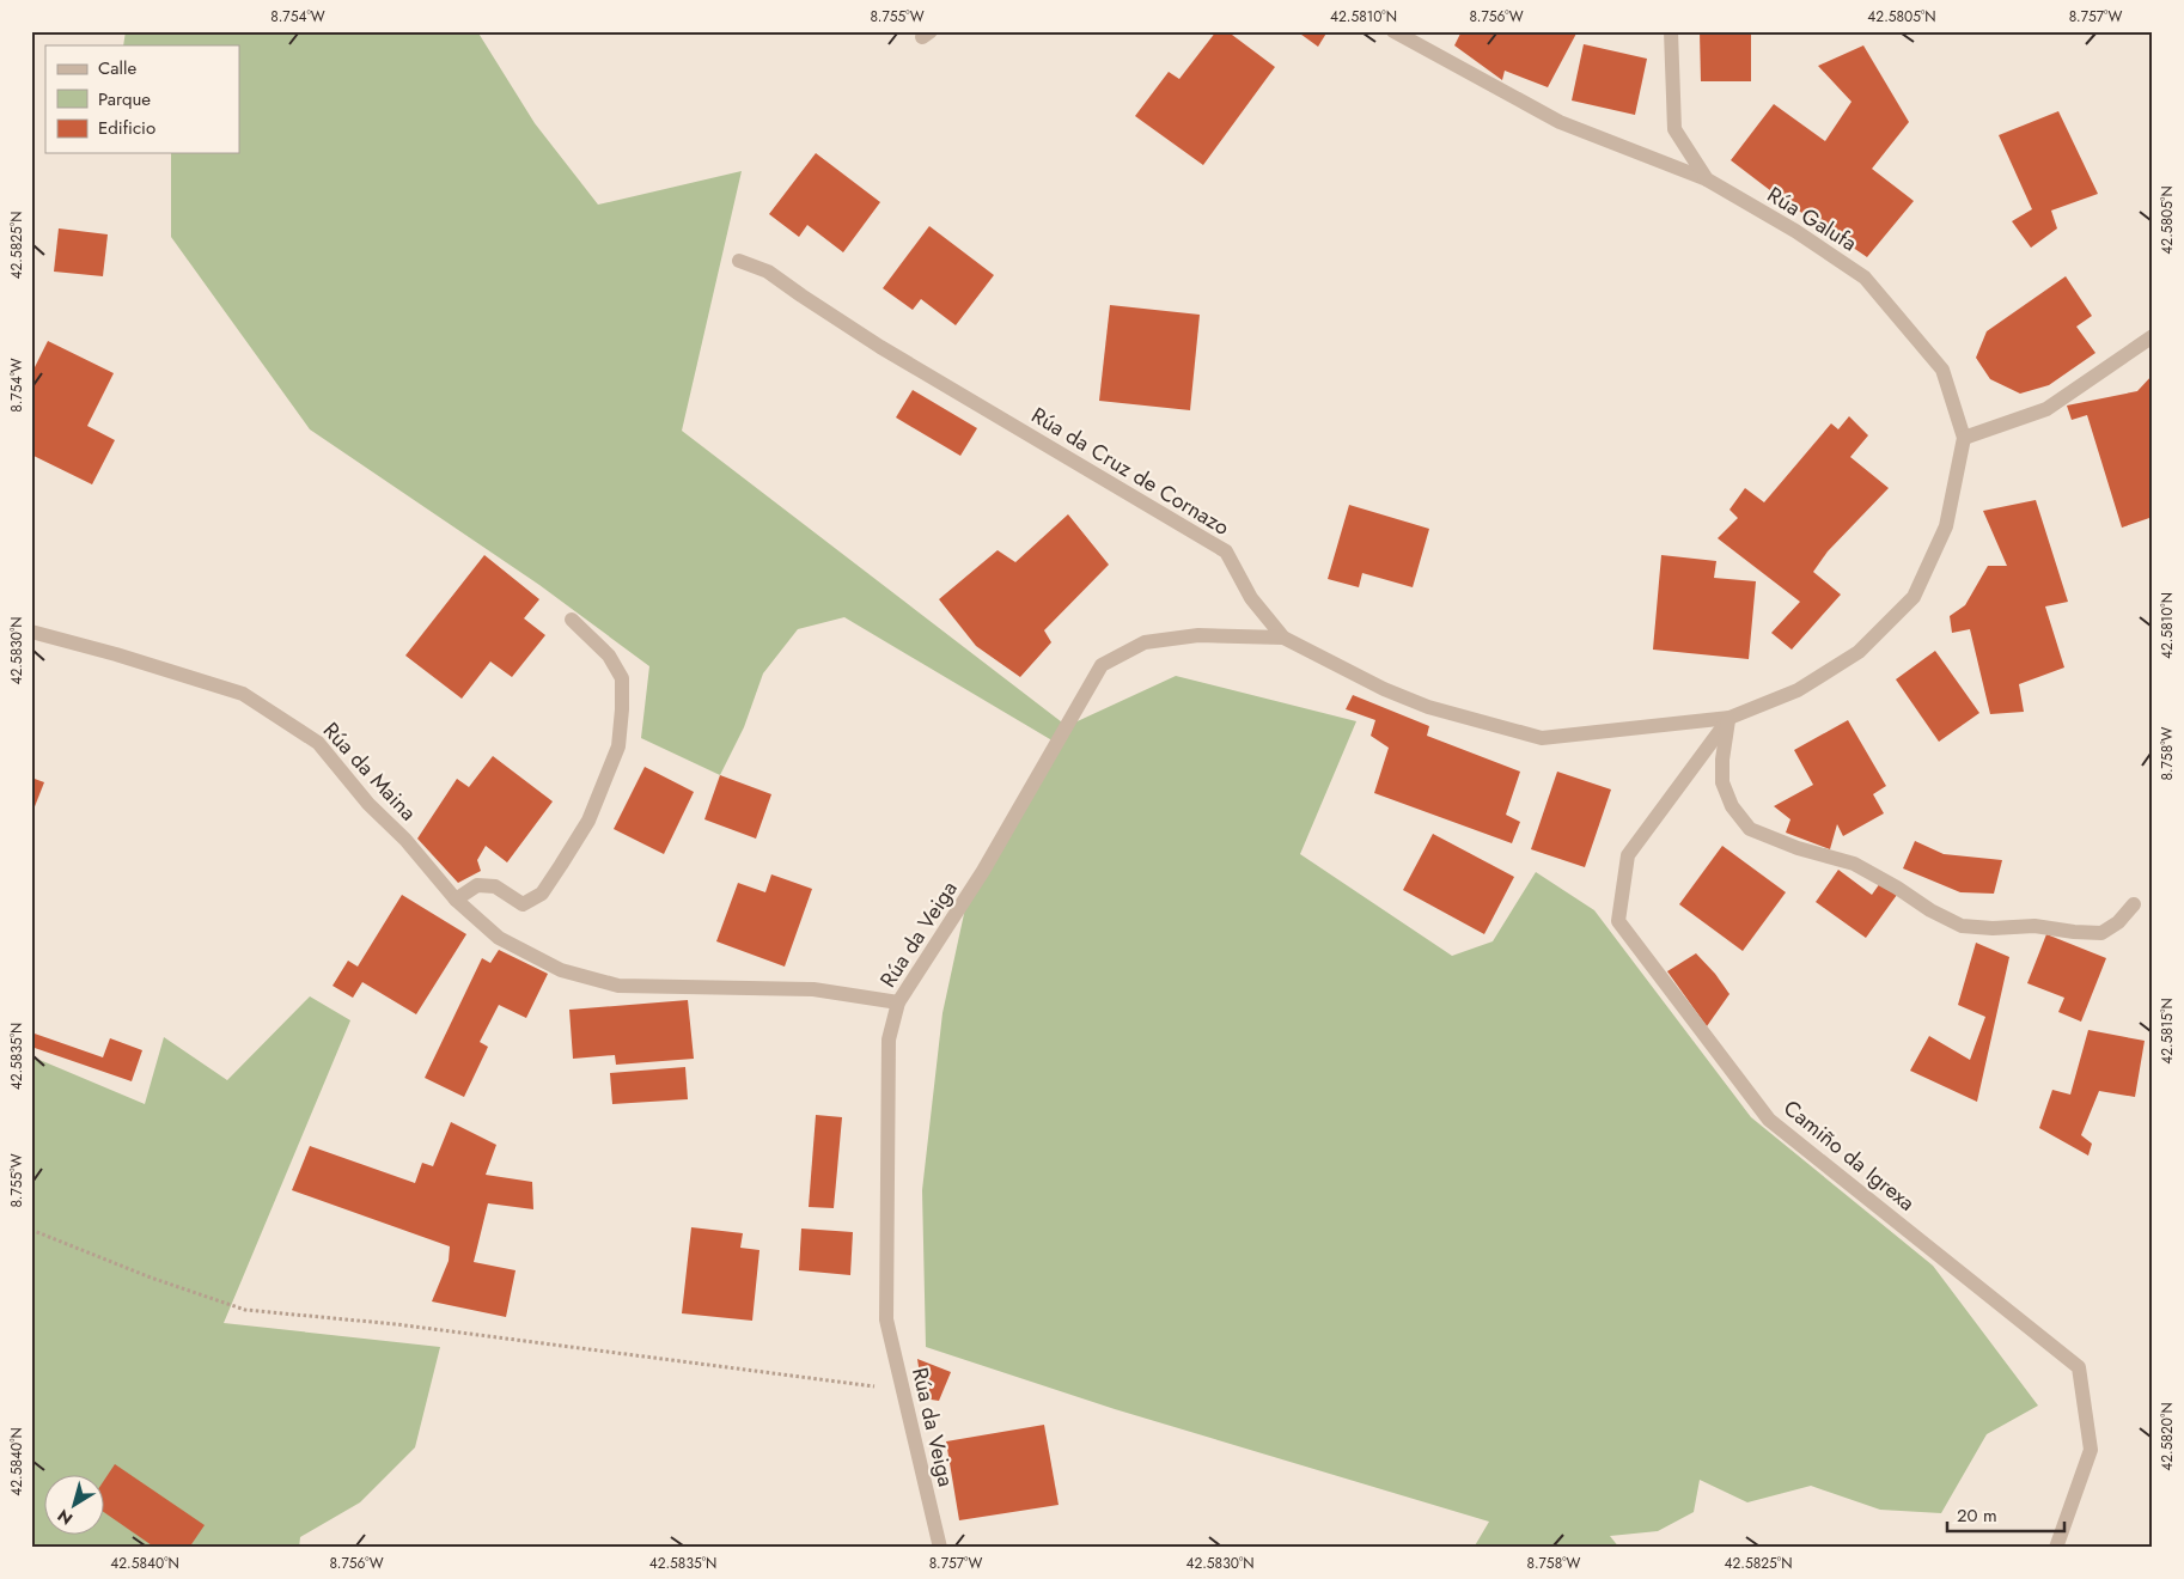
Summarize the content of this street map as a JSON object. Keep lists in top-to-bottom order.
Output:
{
  "streets": {
    "street": [
      "Rúa Galufa",
      "Rúa da Cruz de Cornazo",
      "Rúa da Maina",
      "Rúa da Veiga",
      "Camiño da Igrexa"
    ]
  },
  "crossings": [
    ["Rúa Galufa", "Rúa da Cruz de Cornazo"],
    ["Rúa da Cruz de Cornazo", "Rúa da Veiga"],
    ["Rúa da Cruz de Cornazo", "Camiño da Igrexa"],
    ["Rúa da Maina", "Rúa da Veiga"]
  ],
  "legend": ["Calle", "Parque", "Edificio"],
  "scale_bar": "20 m",
  "north": "bottom left",
  "coordinates": [
    "8.754°W",
    "8.755°W",
    "42.5810°N",
    "8.756°W",
    "42.5805°N",
    "8.757°W",
    "42.5825°N",
    "42.5830°N",
    "8.758°W",
    "42.5815°N",
    "42.5835°N",
    "42.5820°N",
    "42.5840°N"
  ]
}
